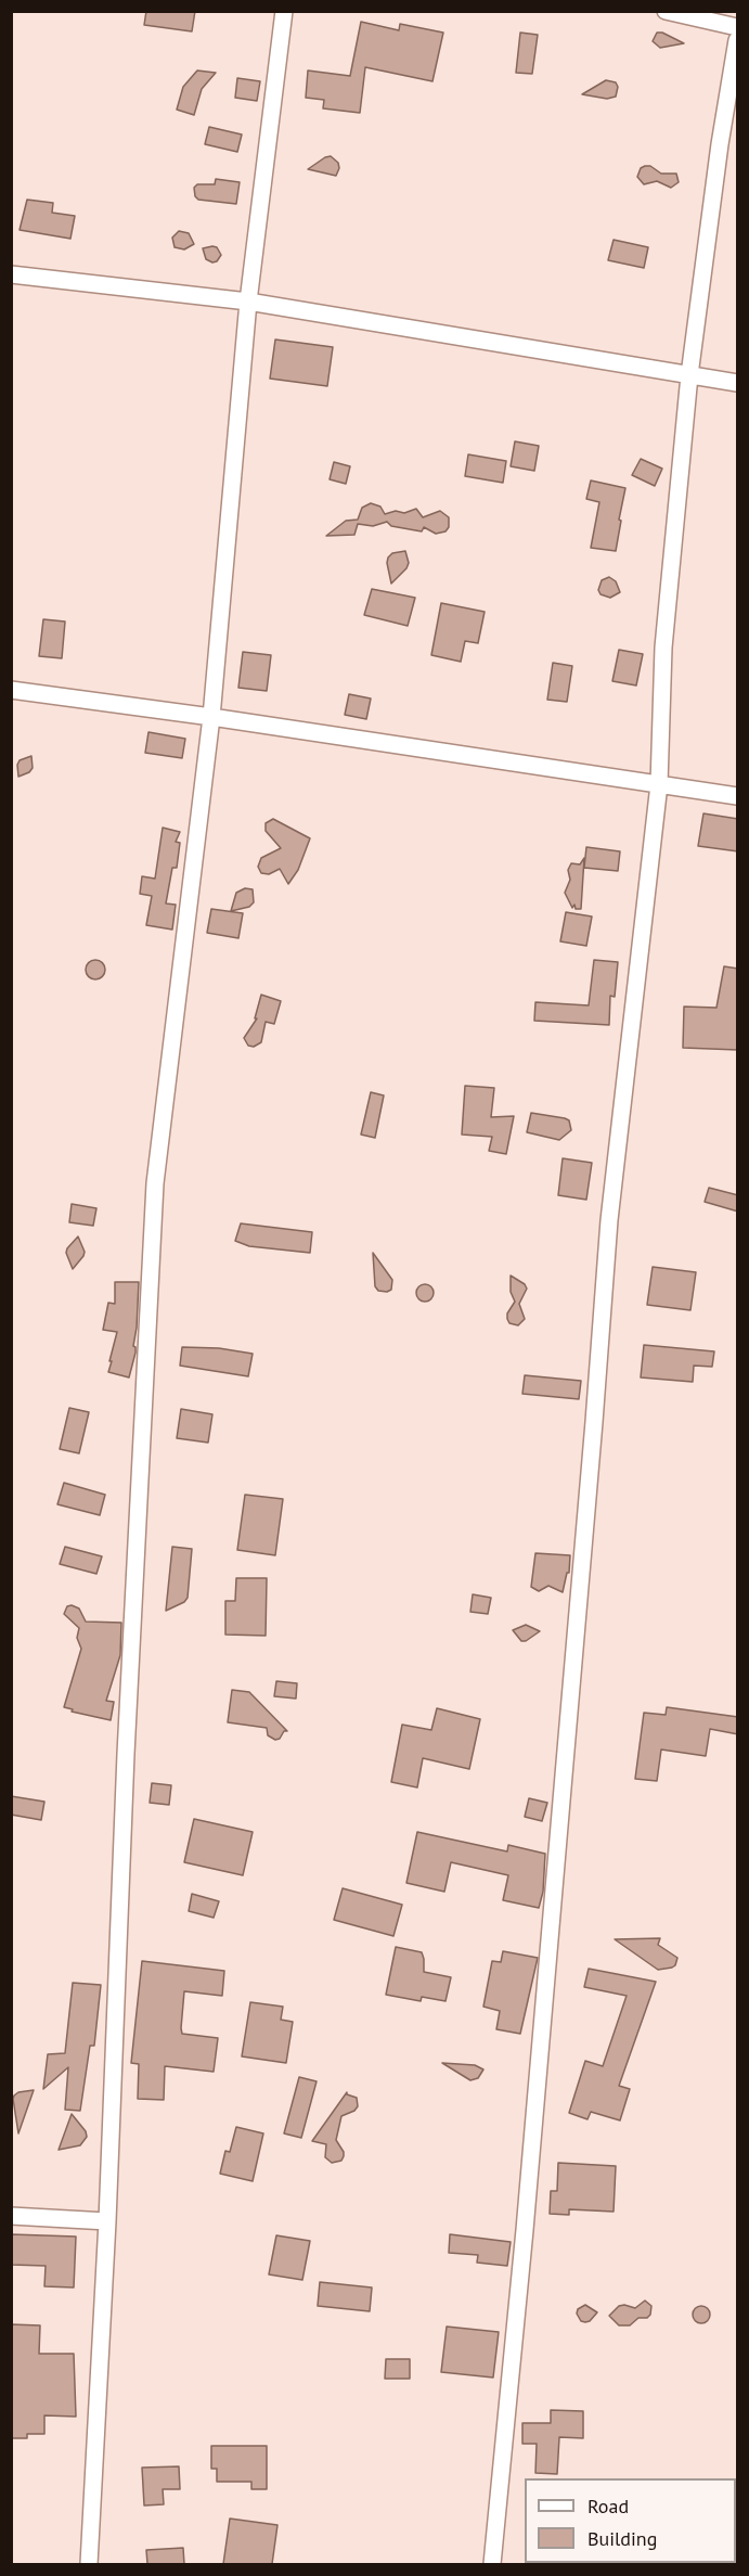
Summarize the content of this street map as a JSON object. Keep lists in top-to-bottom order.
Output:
{
  "legend": ["Road", "Building"]
}
